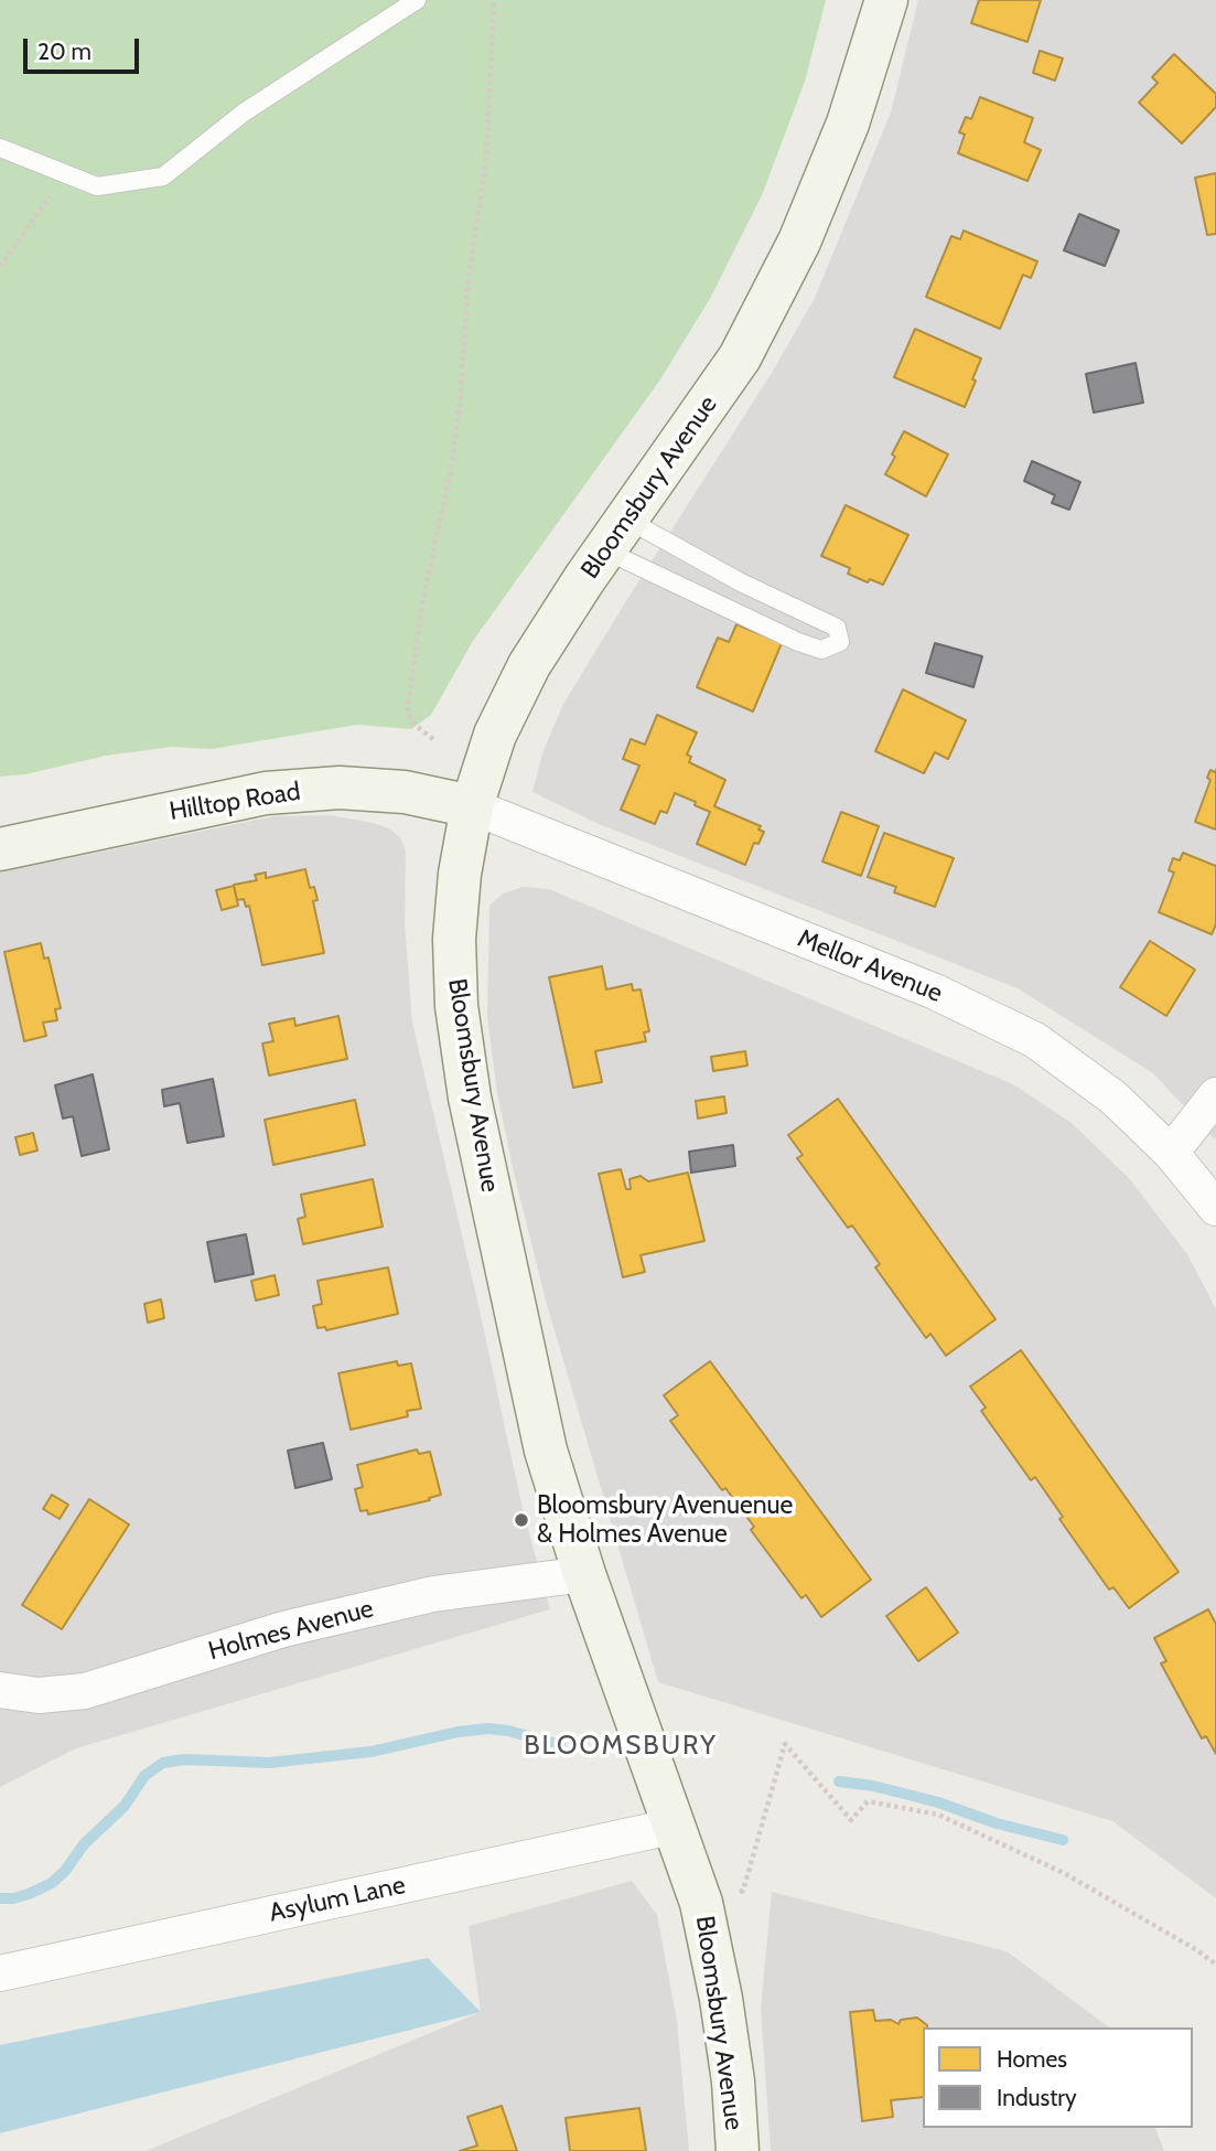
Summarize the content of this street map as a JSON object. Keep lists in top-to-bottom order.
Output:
{
  "streets": {
    "main road": ["Bloomsbury Avenue", "Hilltop Road"],
    "street": ["Mellor Avenue", "Holmes Avenue", "Asylum Lane"]
  },
  "crossings": [
    ["Bloomsbury Avenue", "Hilltop Road"],
    ["Bloomsbury Avenue", "Mellor Avenue"],
    ["Bloomsbury Avenue", "Holmes Avenue"],
    ["Bloomsbury Avenue", "Asylum Lane"],
    ["Hilltop Road", "Mellor Avenue"]
  ],
  "districts": ["BLOOMSBURY"],
  "places": ["Bloomsbury Avenuenue & Holmes Avenue"],
  "legend": ["Homes", "Industry"],
  "scale_bar": "20 m"
}
